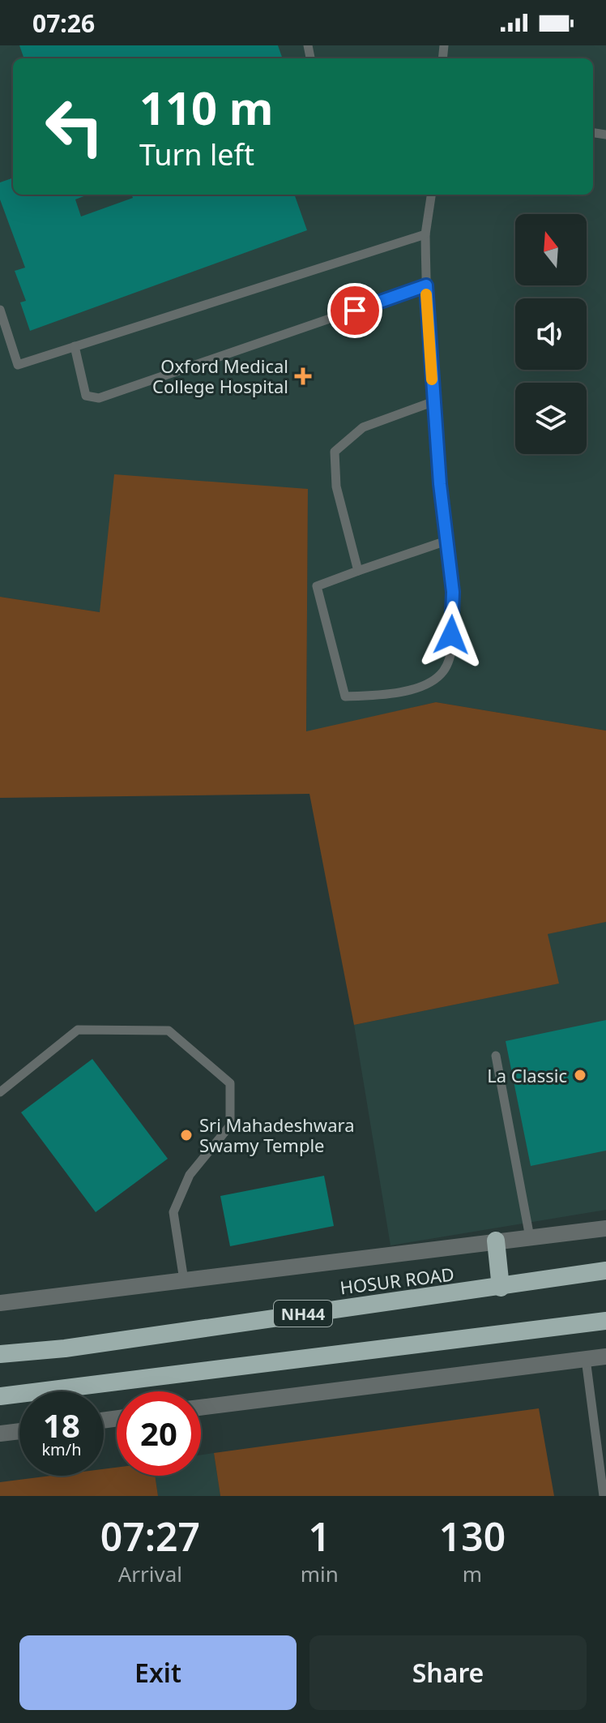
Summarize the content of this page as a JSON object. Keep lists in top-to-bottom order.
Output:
{
  "streets": {
    "highway": ["HOSUR ROAD", "NH44"]
  },
  "places": {
    "health": ["Oxford Medical College Hospital"],
    "other": ["La Classic", "Sri Mahadeshwara Swamy Temple"]
  },
  "north": "top",
  "page": {
    "status": "07:26",
    "turn": ["110 m", "Turn left"],
    "speed": "18 km/h",
    "limit": "20",
    "eta": [
      "07:27",
      "Arrival",
      "1",
      "min",
      "130",
      "m"
    ],
    "buttons": ["Exit", "Share"]
  }
}
